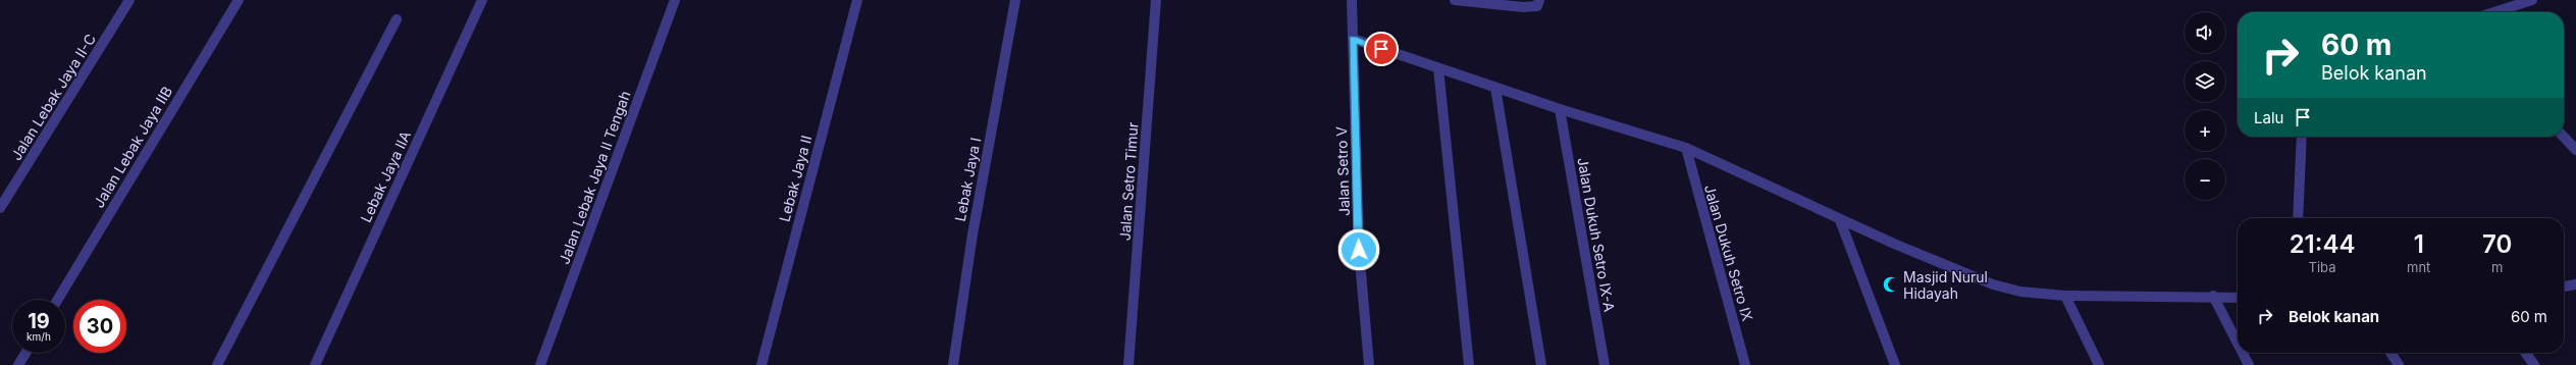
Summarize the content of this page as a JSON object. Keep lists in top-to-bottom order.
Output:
{
  "streets": {
    "street": [
      "Jalan Lebak Jaya II-C",
      "Jalan Lebak Jaya IIB",
      "Jalan Setro V",
      "Lebak Jaya IIA",
      "Jalan Lebak Jaya II Tengah",
      "Lebak Jaya II",
      "Lebak Jaya I",
      "Jalan Setro Timur",
      "Jalan Dukuh Setro IX-A",
      "Jalan Dukuh Setro IX"
    ]
  },
  "places": {
    "mosque": ["Masjid Nurul Hidayah"]
  },
  "page": {
    "map_buttons": ["+", "−"],
    "turn": ["60 m", "Belok kanan"],
    "then": "Lalu",
    "eta": [
      "21:44",
      "Tiba",
      "1",
      "mnt",
      "70",
      "m"
    ],
    "list": [
      {
        "name": "Belok kanan",
        "value": "60 m"
      }
    ],
    "speed": "19 km/h",
    "limit": "30"
  }
}
